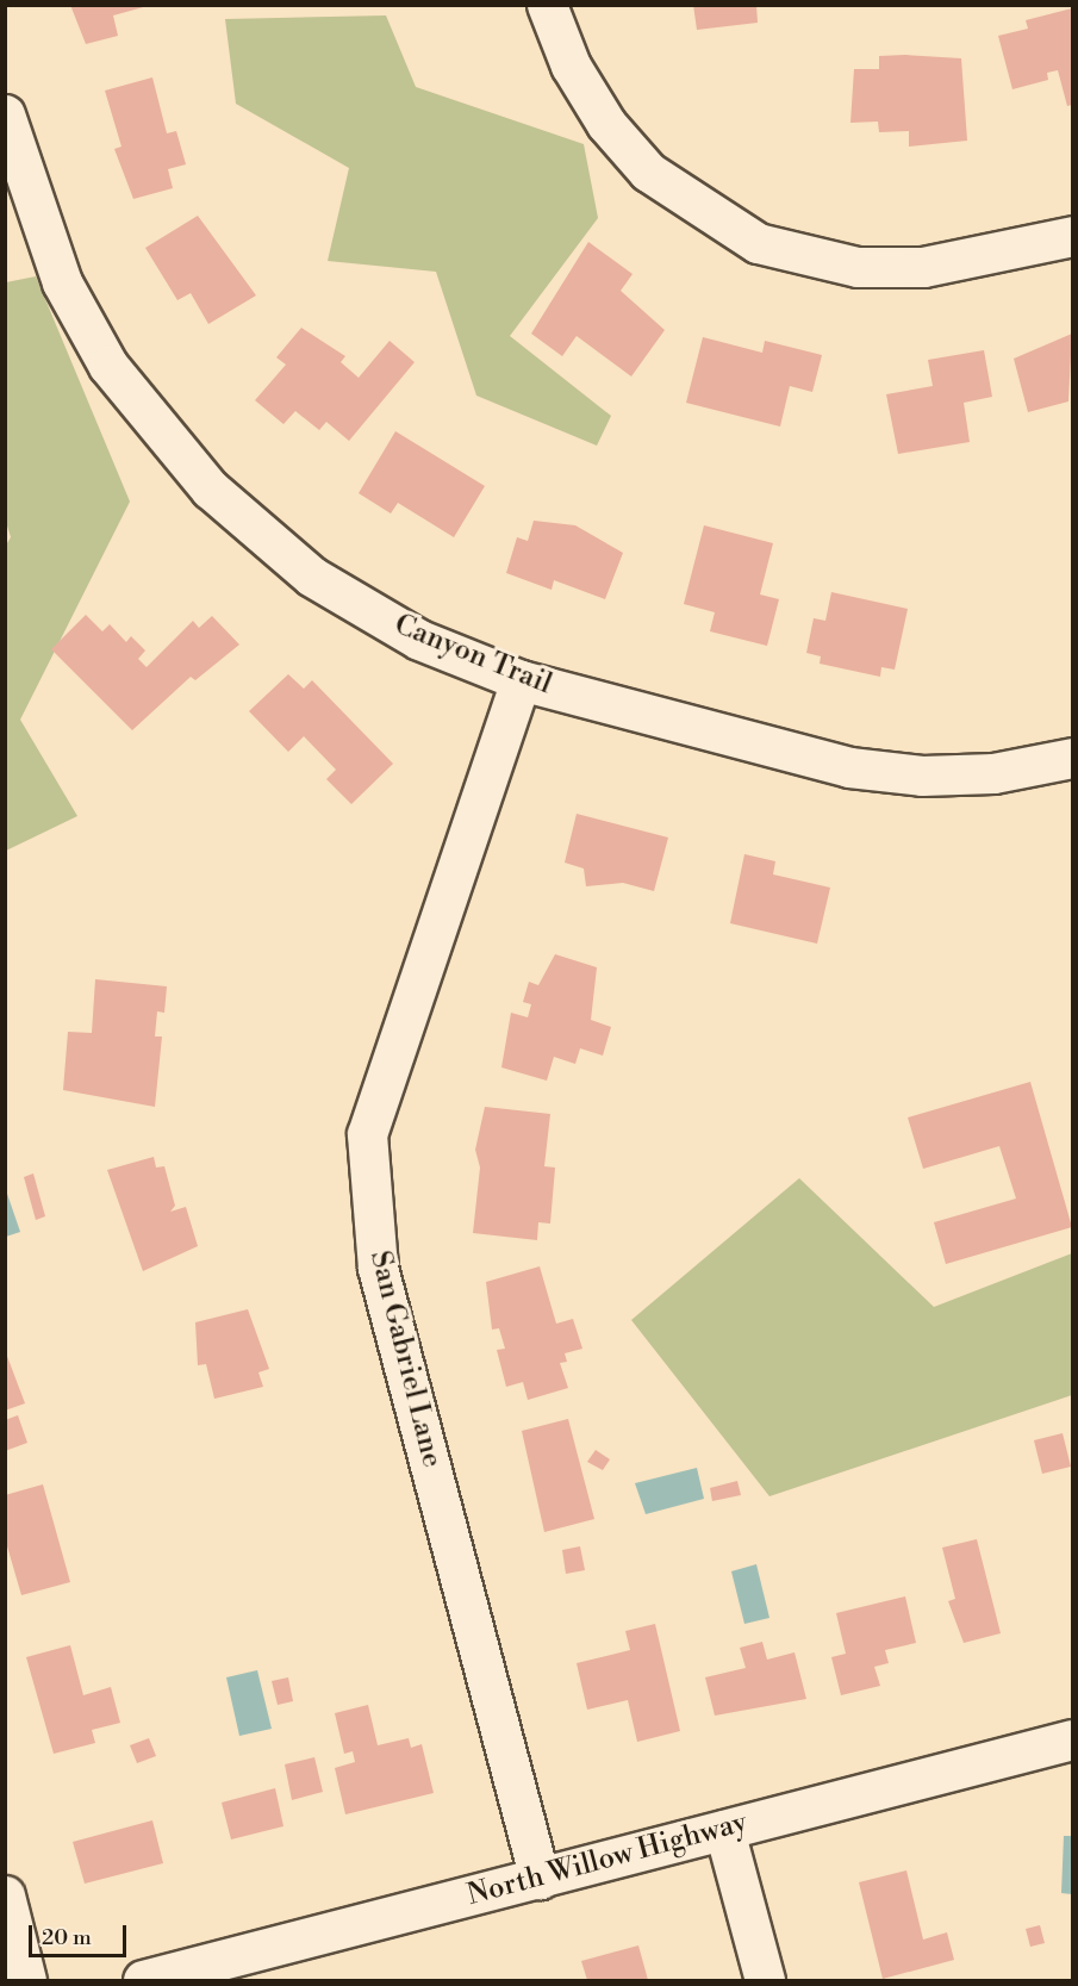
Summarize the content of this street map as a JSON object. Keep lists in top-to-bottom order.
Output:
{
  "streets": {
    "street": ["Canyon Trail", "San Gabriel Lane", "North Willow Highway"]
  },
  "crossings": [
    ["Canyon Trail", "San Gabriel Lane"],
    ["San Gabriel Lane", "North Willow Highway"]
  ],
  "scale_bar": "20 m"
}
